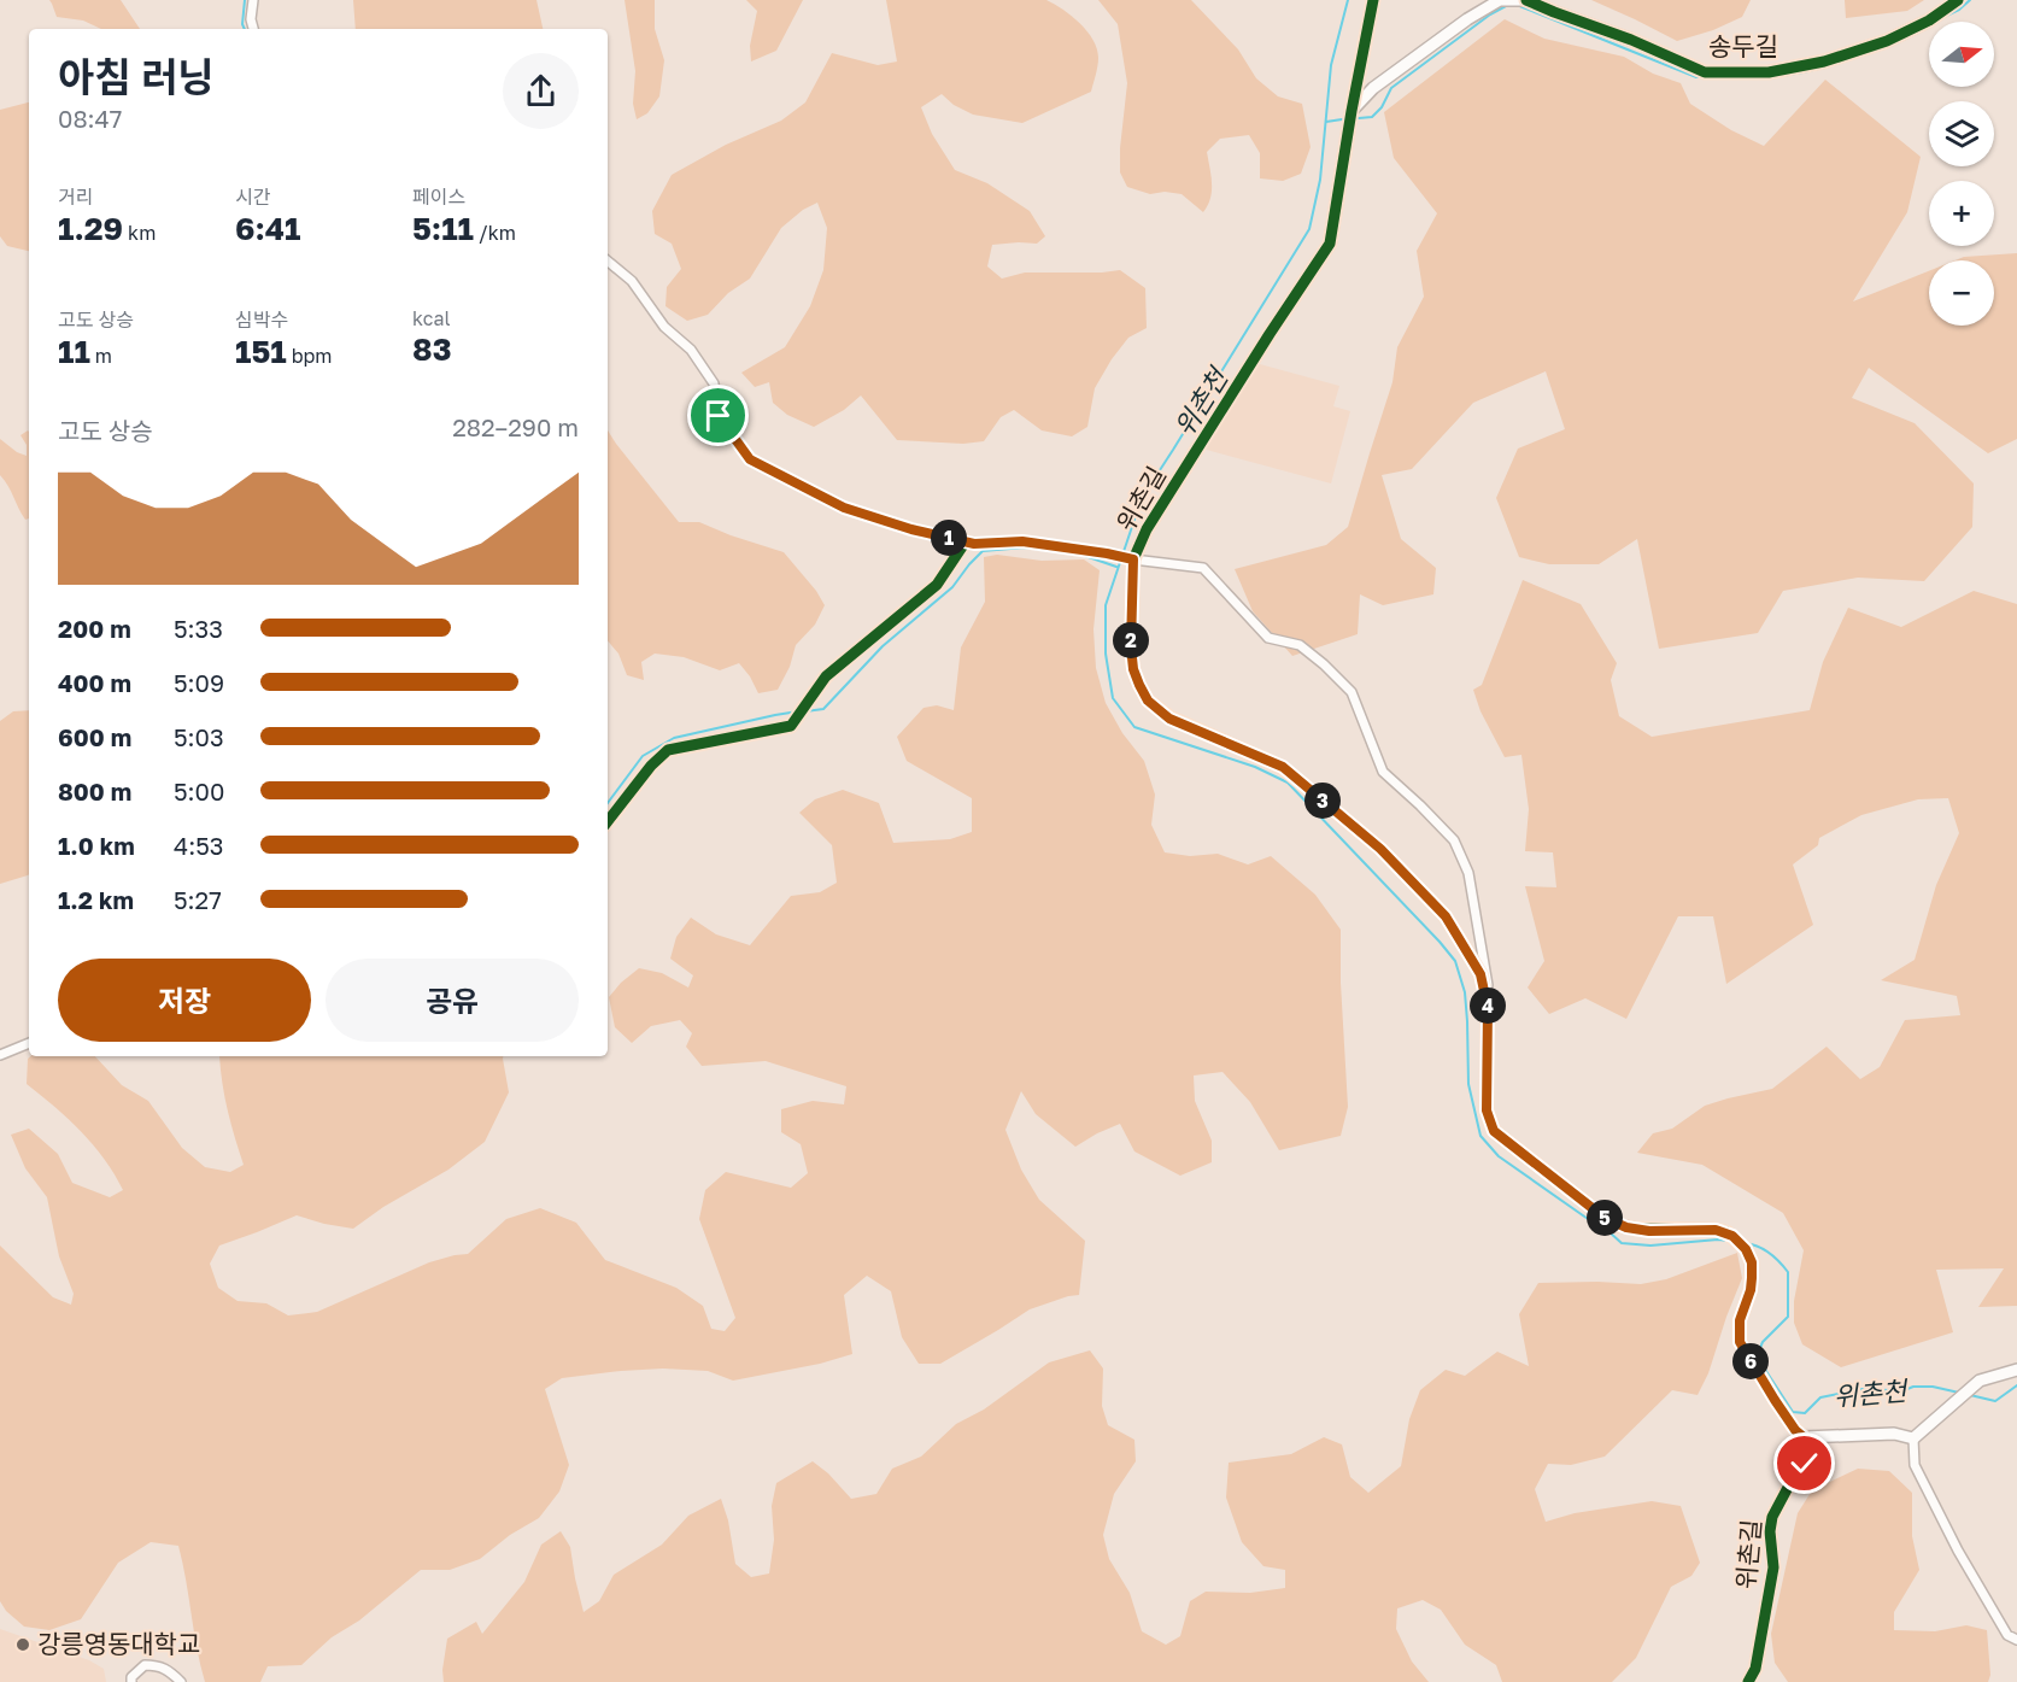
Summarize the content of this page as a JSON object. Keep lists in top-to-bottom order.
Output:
{
  "streets": {
    "street": ["송두길", "위촌길"]
  },
  "crossings": [
    ["송두길", "위촌길"]
  ],
  "water": ["위촌천"],
  "places": ["강릉영동대학교"],
  "north": "right",
  "page": {
    "map_buttons": ["+", "−"],
    "heading": ["아침 러닝", "08:47"],
    "stats": [
      ["거리", "1.29 km"],
      ["시간", "6:41"],
      ["페이스", "5:11 /km"],
      ["고도 상승", "11 m"],
      ["심박수", "151 bpm"],
      ["kcal", "83"]
    ],
    "chart": ["고도 상승", "282–290 m"],
    "pins": [
      "1",
      "2",
      "3",
      "4",
      "5",
      "6"
    ],
    "list": [
      {
        "name": "200 m",
        "note": "5:33"
      },
      {
        "name": "400 m",
        "note": "5:09"
      },
      {
        "name": "600 m",
        "note": "5:03"
      },
      {
        "name": "800 m",
        "note": "5:00"
      },
      {
        "name": "1.0 km",
        "note": "4:53"
      },
      {
        "name": "1.2 km",
        "note": "5:27"
      }
    ],
    "buttons": ["저장", "공유"]
  }
}
